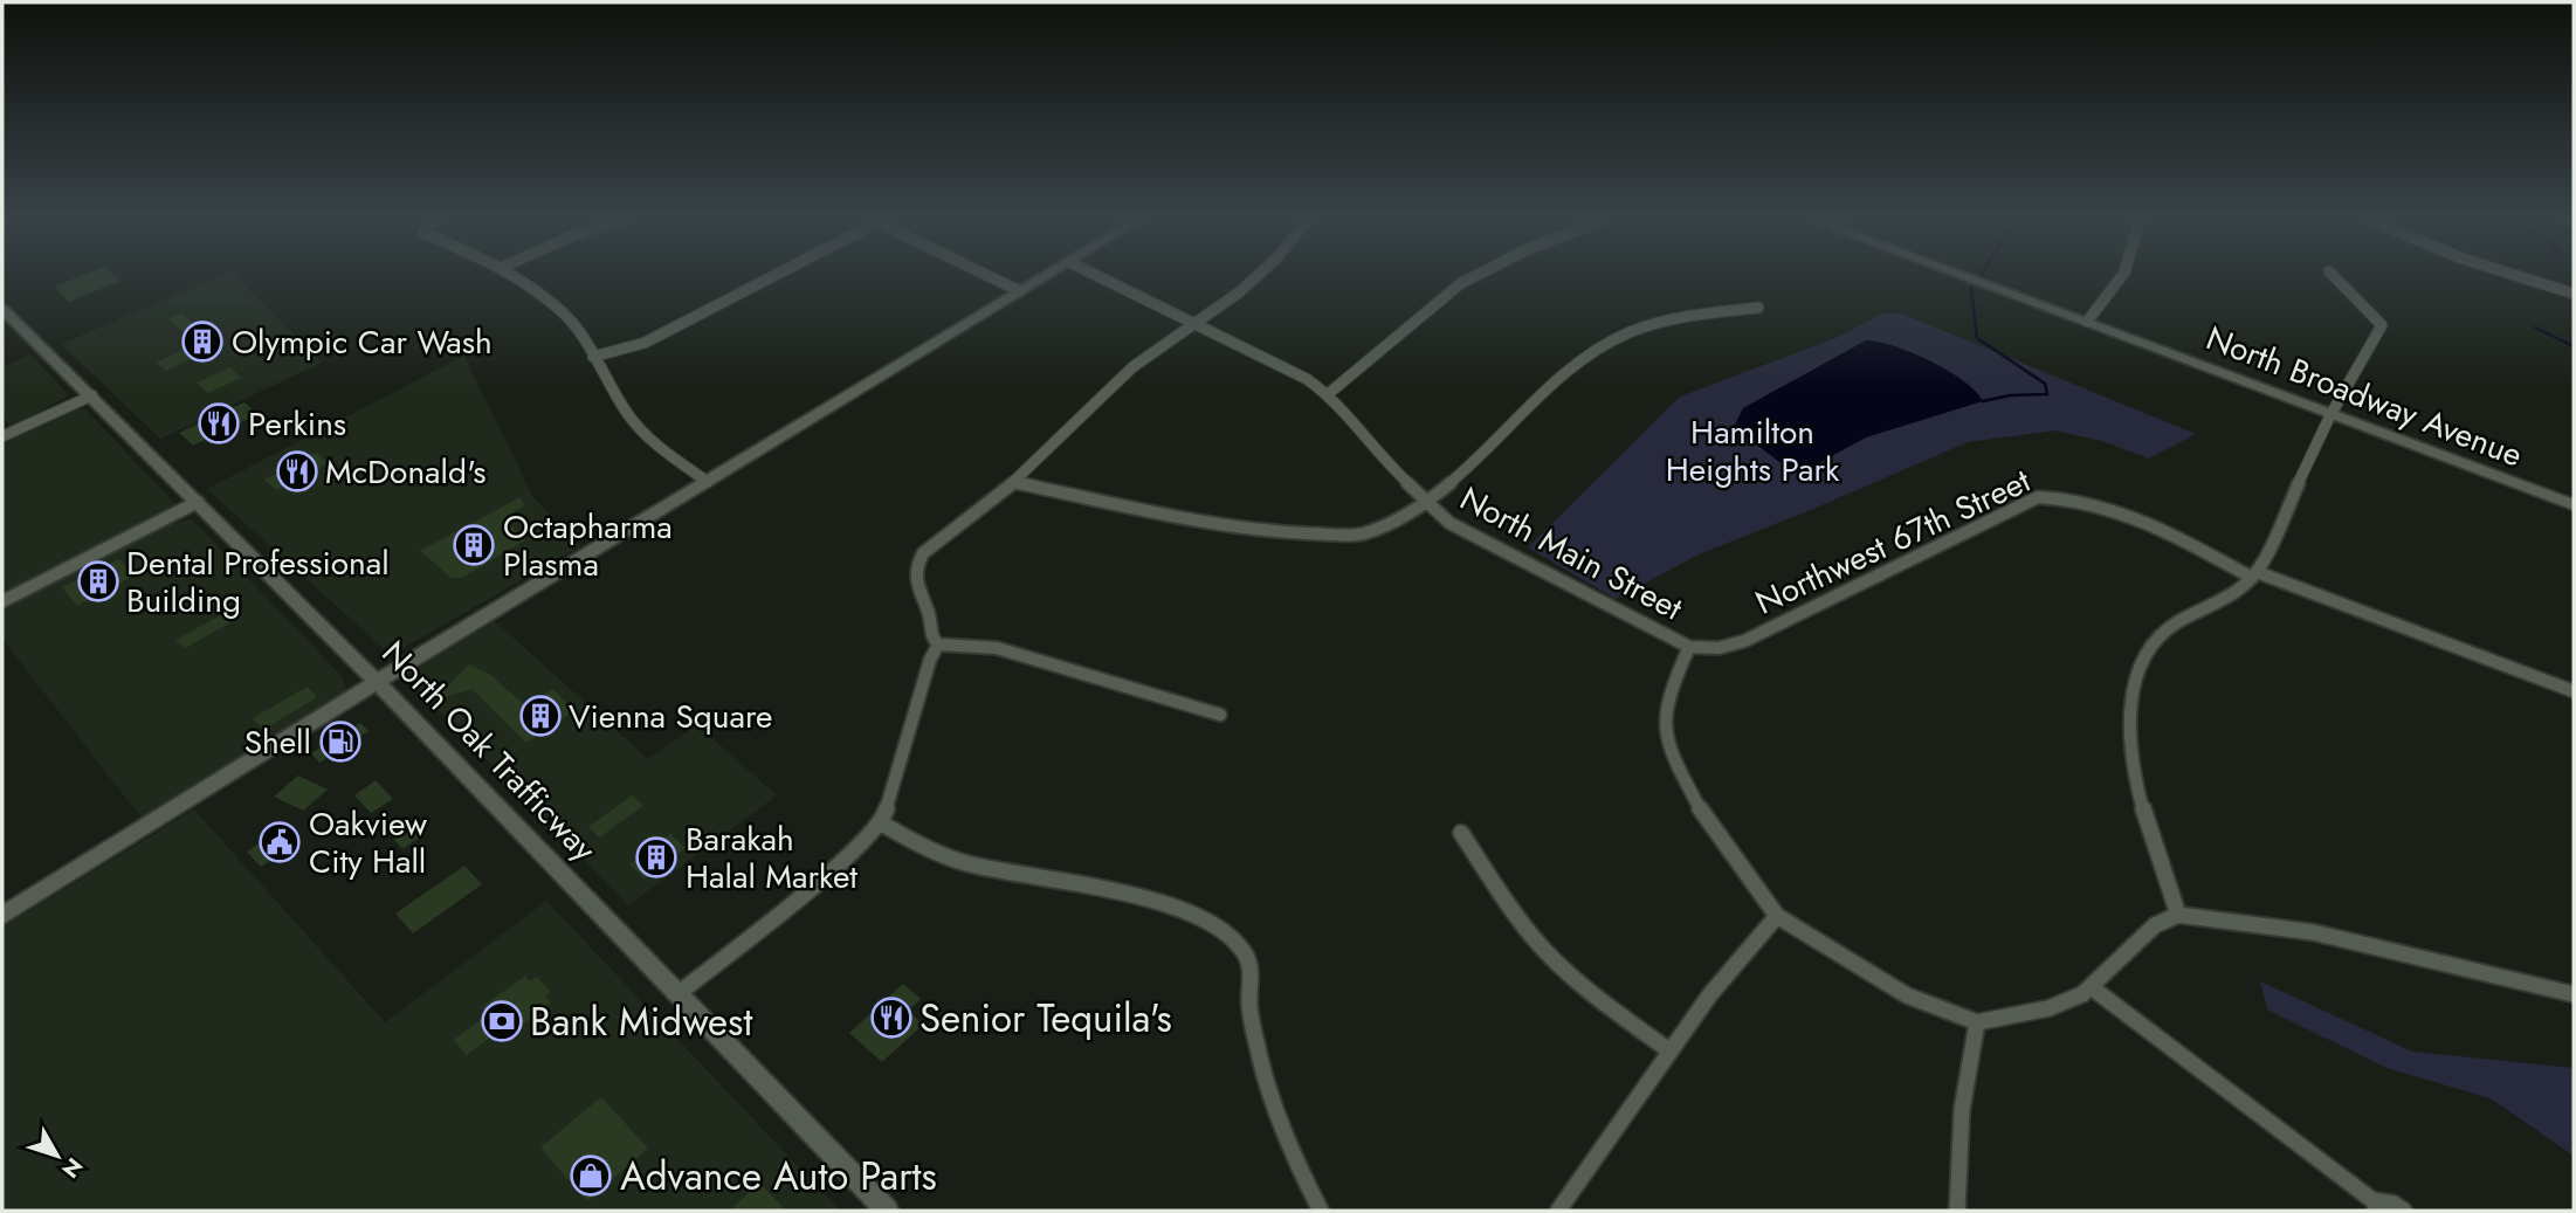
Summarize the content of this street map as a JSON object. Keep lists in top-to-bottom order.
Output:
{
  "streets": {
    "street": [
      "North Broadway Avenue",
      "Northwest 67th Street",
      "North Main Street",
      "North Oak Trafficway"
    ]
  },
  "crossings": [
    ["Northwest 67th Street", "North Main Street"]
  ],
  "parks": ["Hamilton Heights Park"],
  "places": {
    "building": [
      "Olympic Car Wash",
      "Octapharma Plasma",
      "Dental Professional Building",
      "Vienna Square",
      "Barakah Halal Market"
    ],
    "restaurant": ["Perkins", "McDonald's", "Senior Tequila's"],
    "fuel station": ["Shell"],
    "public building": ["Oakview City Hall"],
    "bank": ["Bank Midwest"],
    "shop": ["Advance Auto Parts"]
  },
  "north": "bottom right"
}
